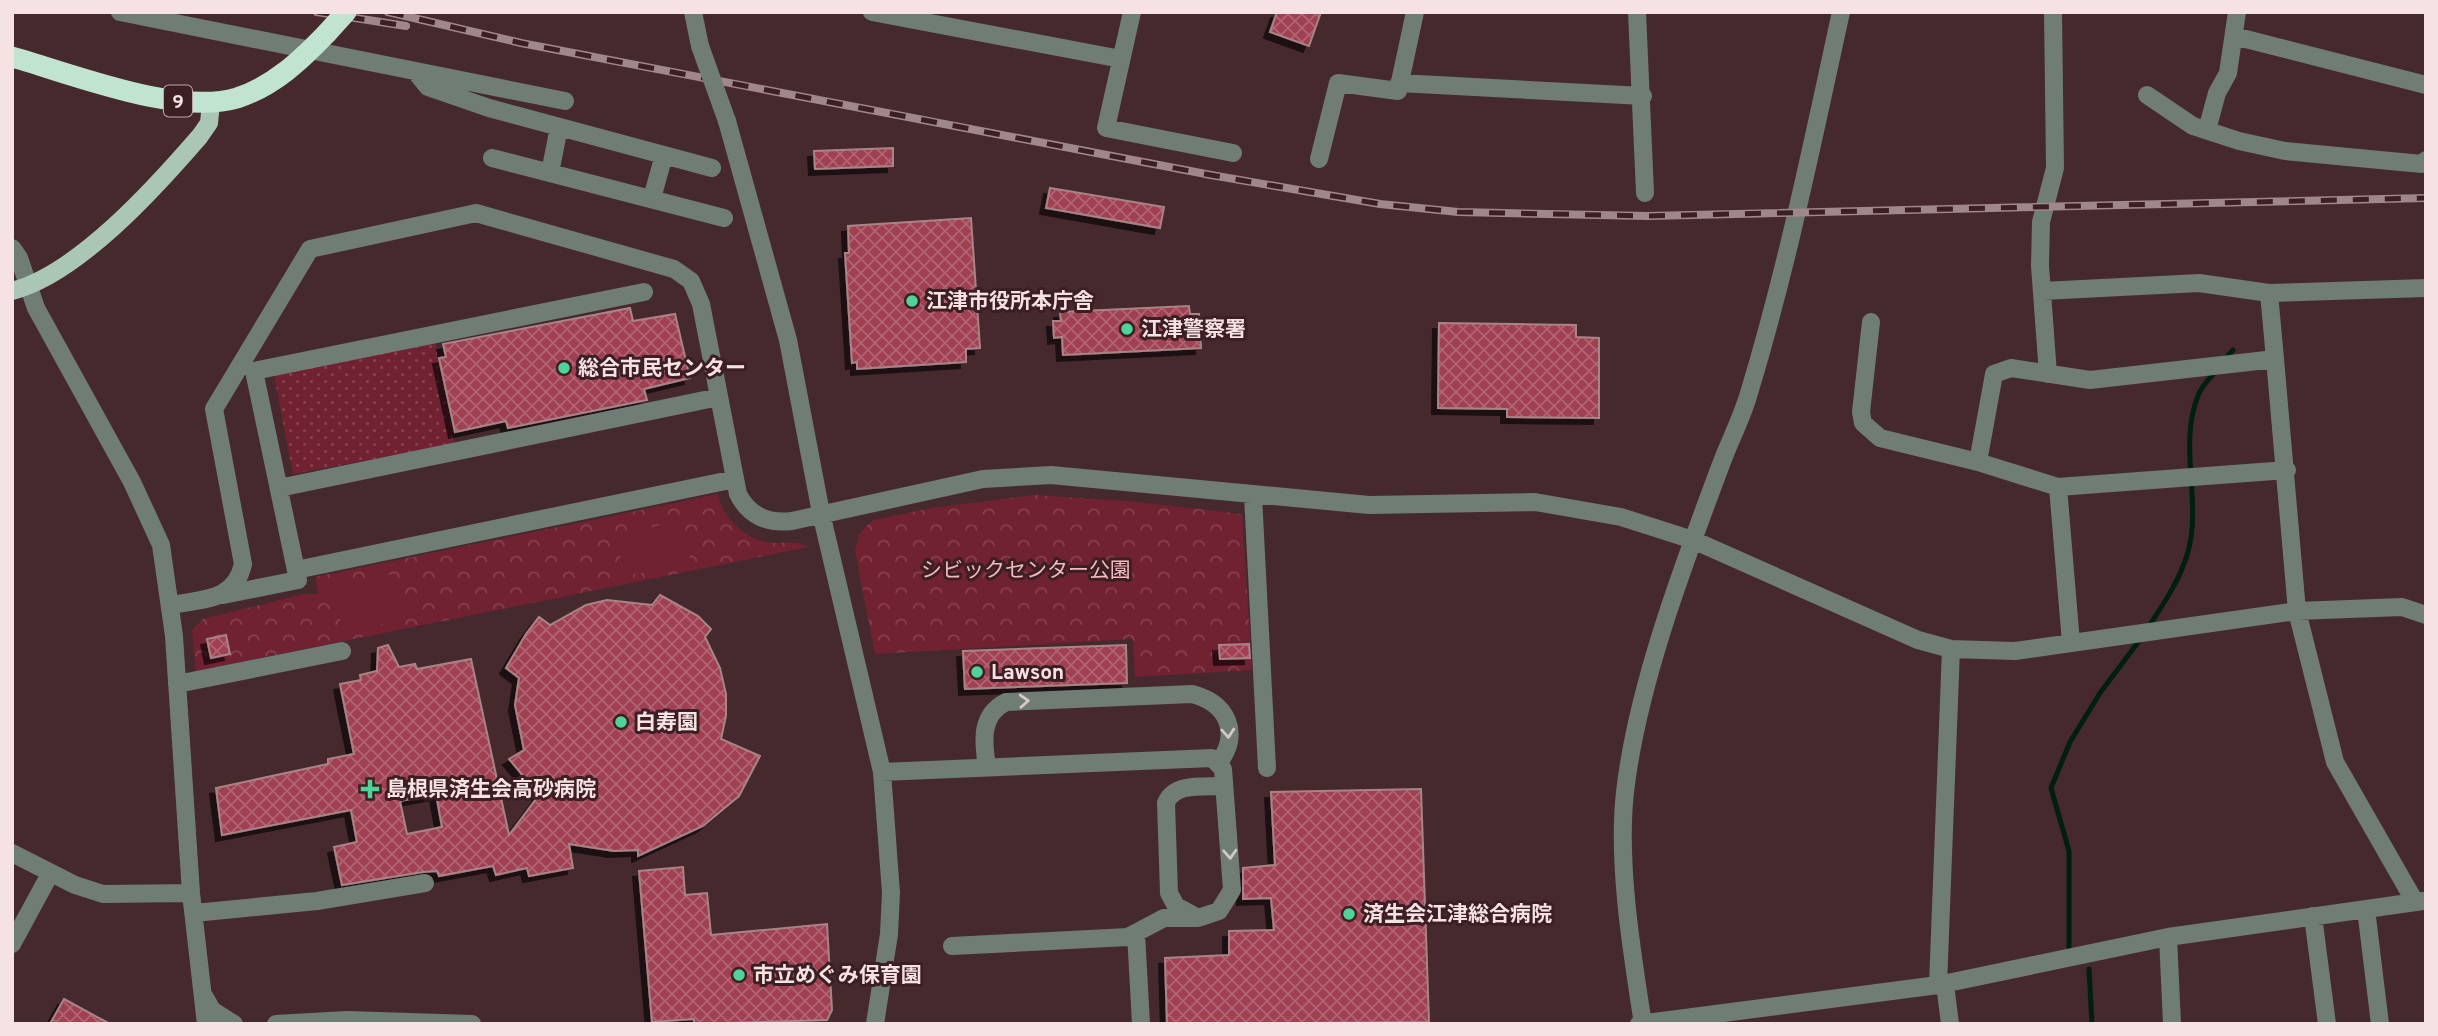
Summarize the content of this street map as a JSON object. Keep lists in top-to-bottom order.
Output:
{
  "streets": {
    "highway": ["9"]
  },
  "parks": ["シビックセンター公園"],
  "places": {
    "other": [
      "江津市役所本庁舎",
      "江津警察署",
      "総合市民センター",
      "Lawson",
      "白寿園",
      "済生会江津総合病院",
      "市立めぐみ保育園"
    ],
    "health": ["島根県済生会高砂病院"]
  }
}
